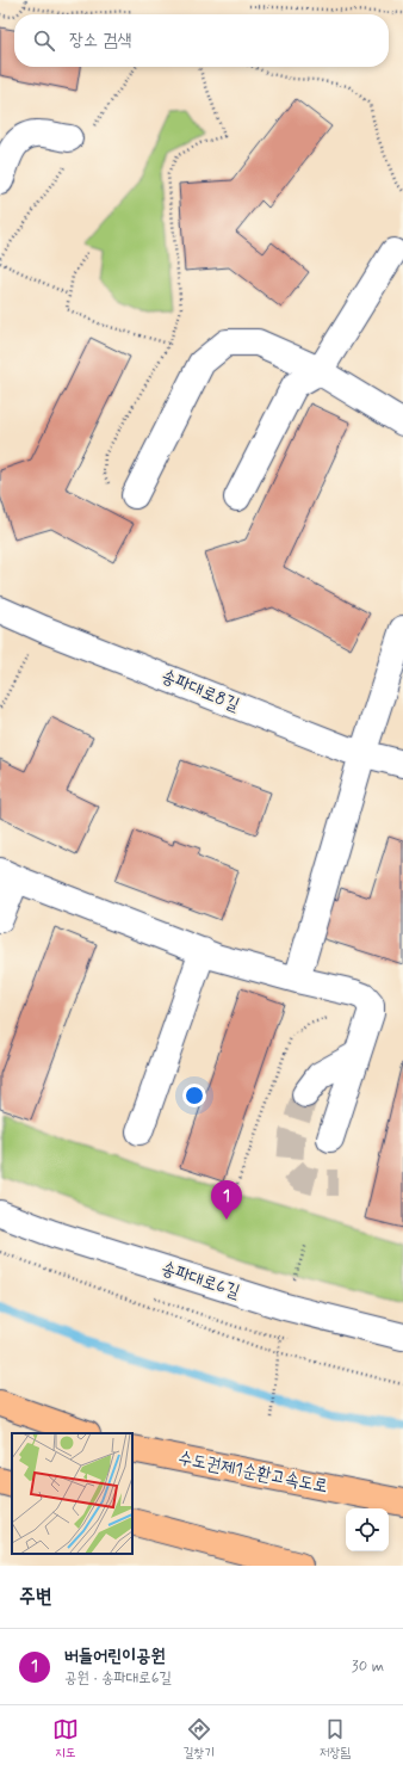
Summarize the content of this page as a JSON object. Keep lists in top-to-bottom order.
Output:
{
  "streets": {
    "highway": ["수도권제1순환고속도로"],
    "street": ["송파대로8길", "송파대로6길"]
  },
  "page": {
    "search": "장소 검색",
    "pins": "1",
    "heading": "주변",
    "list": [
      {
        "mark": "1",
        "name": "버들어린이공원",
        "note": "공원 · 송파대로6길",
        "value": "30 m"
      }
    ],
    "nav": ["지도", "길찾기", "저장됨"]
  }
}
